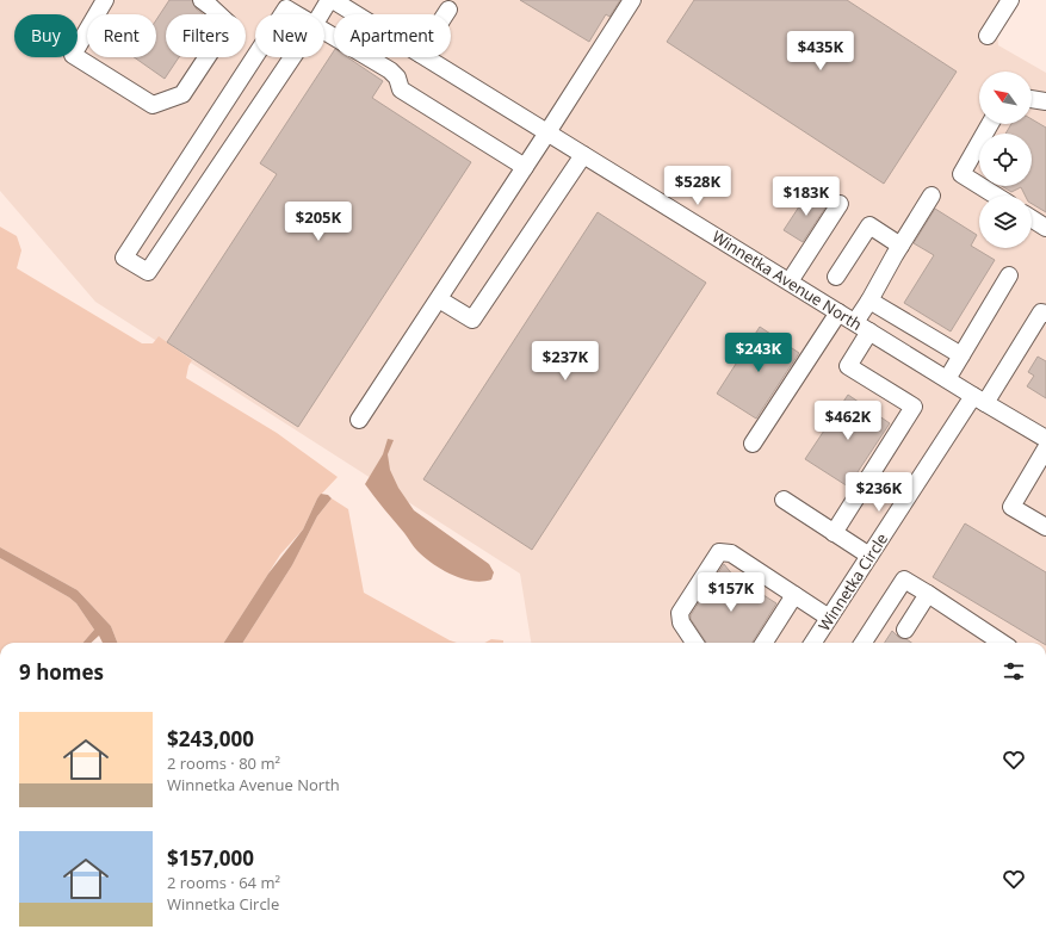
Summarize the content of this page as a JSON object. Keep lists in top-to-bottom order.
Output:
{
  "streets": {
    "street": ["Winnetka Avenue North", "Winnetka Circle"]
  },
  "crossings": [
    ["Winnetka Avenue North", "Winnetka Circle"]
  ],
  "north": "top left",
  "page": {
    "chip": [
      "Buy",
      "Rent",
      "Filters",
      "New",
      "Apartment"
    ],
    "price": [
      "$435K",
      "$528K",
      "$183K",
      "$205K",
      "$243K",
      "$237K",
      "$462K",
      "$236K",
      "$157K"
    ],
    "heading": "9 homes",
    "list": [
      {
        "name": "$243,000",
        "note": "2 rooms · 80 m² · Winnetka Avenue North"
      },
      {
        "name": "$157,000",
        "note": "2 rooms · 64 m² · Winnetka Circle"
      }
    ]
  }
}
